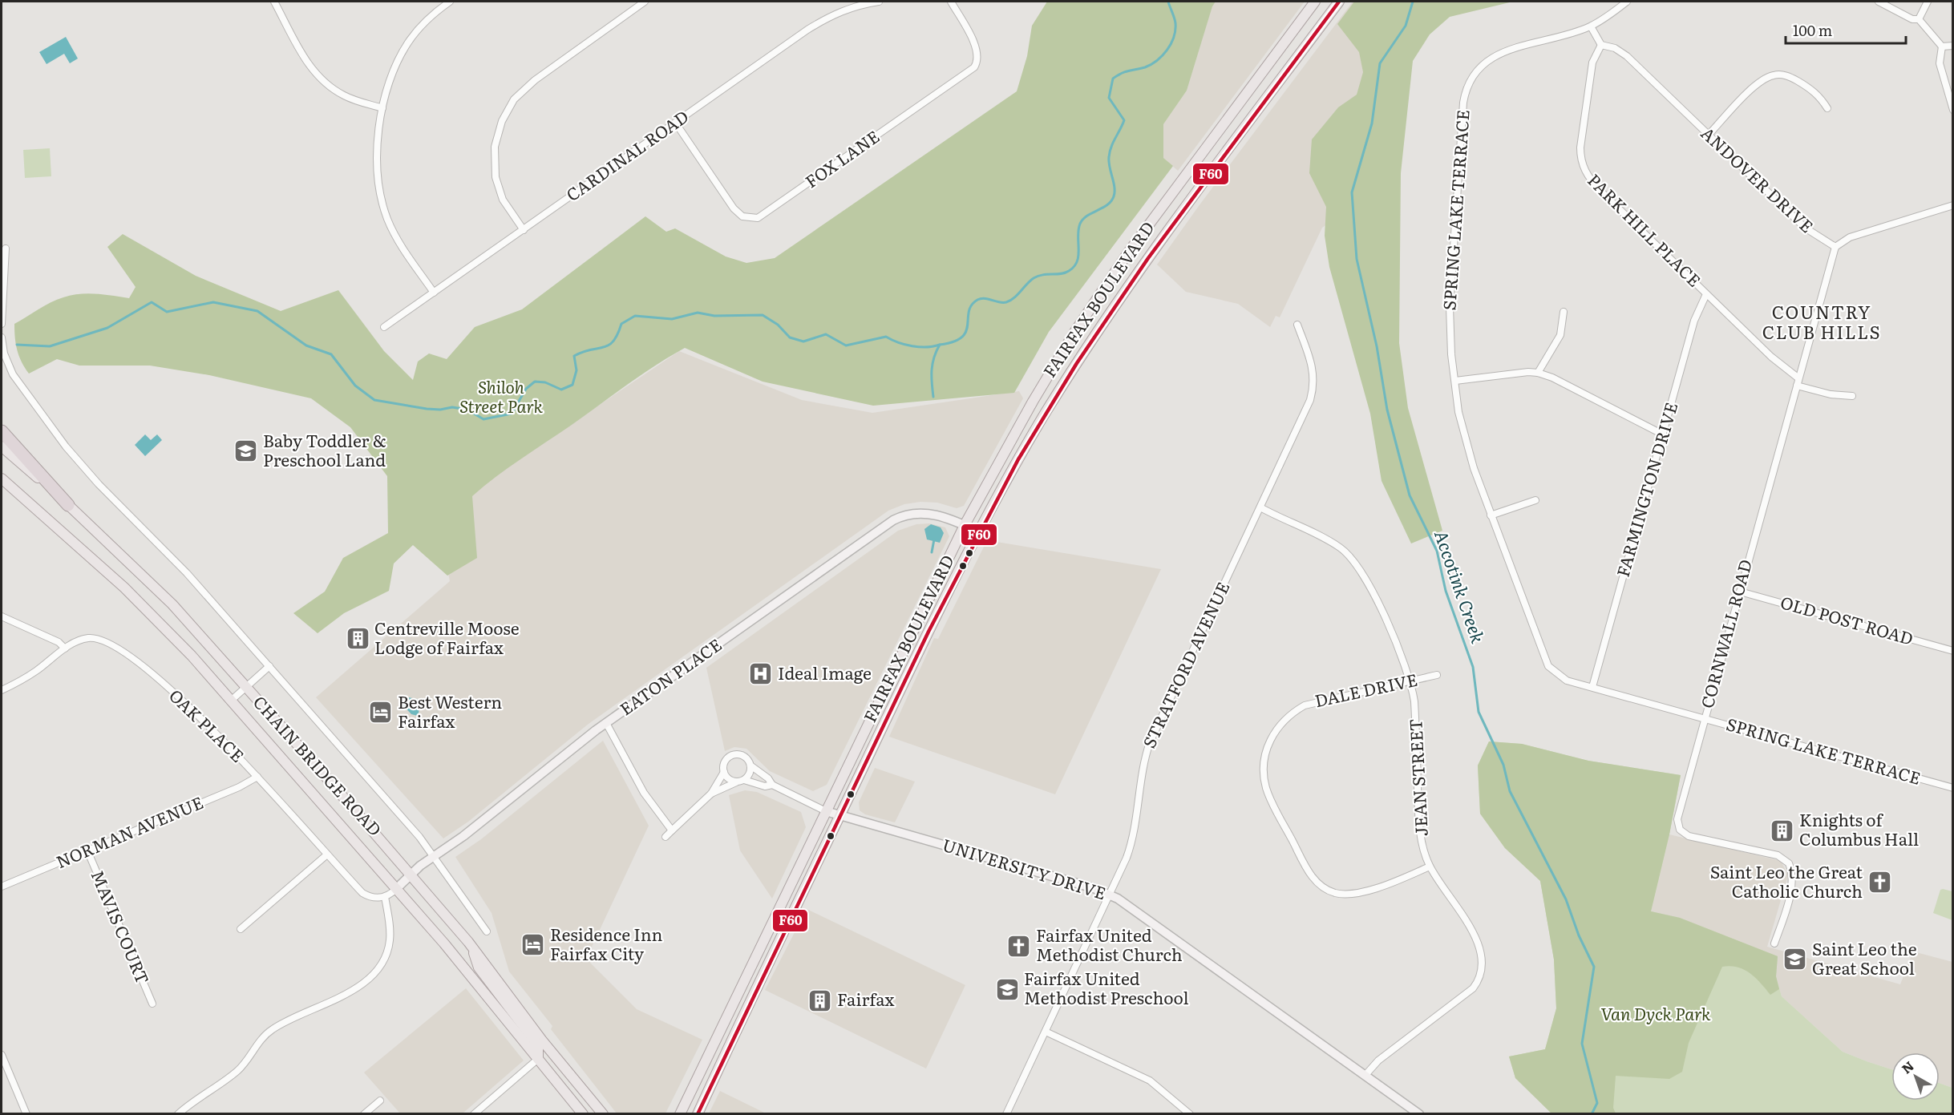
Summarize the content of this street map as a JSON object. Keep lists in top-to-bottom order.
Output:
{
  "streets": {
    "main road": ["FAIRFAX BOULEVARD", "CHAIN BRIDGE ROAD"],
    "street": [
      "CARDINAL ROAD",
      "FOX LANE",
      "ANDOVER DRIVE",
      "SPRING LAKE TERRACE",
      "PARK HILL PLACE",
      "FARMINGTON DRIVE",
      "OLD POST ROAD",
      "CORNWALL ROAD",
      "STRATFORD AVENUE",
      "EATON PLACE",
      "DALE DRIVE",
      "OAK PLACE",
      "JEAN STREET",
      "NORMAN AVENUE",
      "UNIVERSITY DRIVE",
      "MAVIS COURT"
    ]
  },
  "crossings": [
    ["CARDINAL ROAD", "FOX LANE"],
    ["ANDOVER DRIVE", "PARK HILL PLACE"],
    ["ANDOVER DRIVE", "CORNWALL ROAD"],
    ["SPRING LAKE TERRACE", "FARMINGTON DRIVE"],
    ["SPRING LAKE TERRACE", "CORNWALL ROAD"],
    ["PARK HILL PLACE", "FARMINGTON DRIVE"],
    ["PARK HILL PLACE", "CORNWALL ROAD"],
    ["FAIRFAX BOULEVARD", "EATON PLACE"],
    ["FAIRFAX BOULEVARD", "UNIVERSITY DRIVE"],
    ["OLD POST ROAD", "CORNWALL ROAD"],
    ["STRATFORD AVENUE", "JEAN STREET"],
    ["STRATFORD AVENUE", "UNIVERSITY DRIVE"],
    ["EATON PLACE", "OAK PLACE"],
    ["EATON PLACE", "CHAIN BRIDGE ROAD"],
    ["DALE DRIVE", "JEAN STREET"],
    ["OAK PLACE", "NORMAN AVENUE"],
    ["JEAN STREET", "UNIVERSITY DRIVE"],
    ["NORMAN AVENUE", "MAVIS COURT"]
  ],
  "districts": ["COUNTRY CLUB HILLS"],
  "water": ["Accotink Creek"],
  "parks": ["Shiloh Street Park", "Van Dyck Park"],
  "places": {
    "school or university": ["Baby Toddler & Preschool Land", "Saint Leo the Great School", "Fairfax United Methodist Preschool"],
    "building": ["Centreville Moose Lodge of Fairfax", "Knights of Columbus Hall", "Fairfax"],
    "hospital": ["Ideal Image"],
    "hotel": ["Best Western Fairfax", "Residence Inn Fairfax City"],
    "church": ["Saint Leo the Great Catholic Church", "Fairfax United Methodist Church"]
  },
  "lines": ["transit line F60"],
  "scale_bar": "100 m",
  "north": "top left"
}
